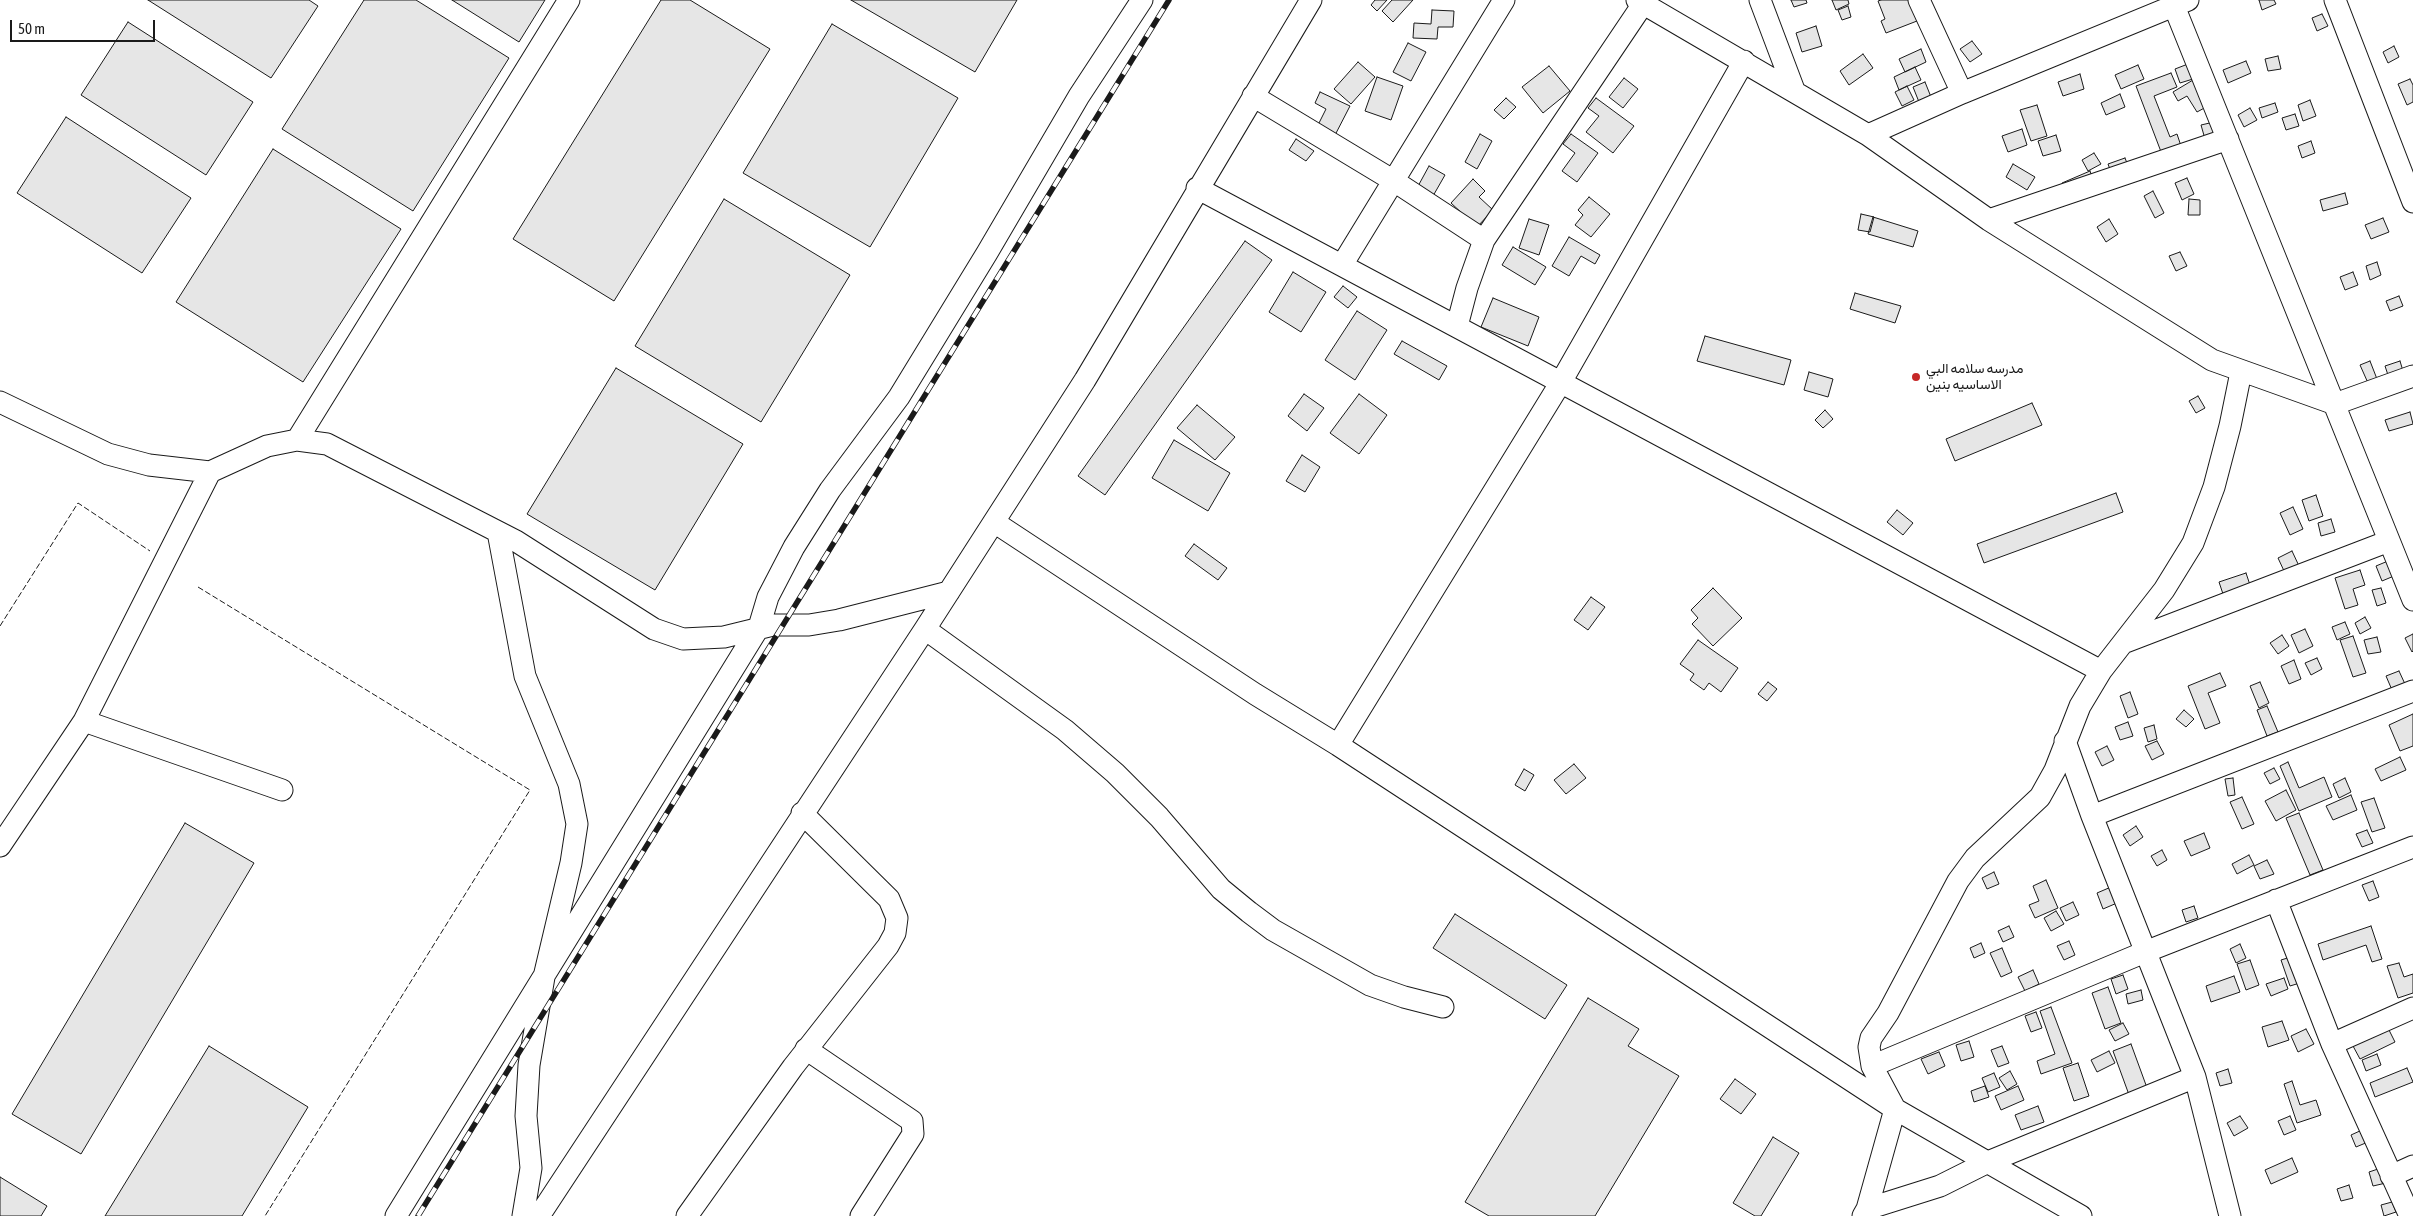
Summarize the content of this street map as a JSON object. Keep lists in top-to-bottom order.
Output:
{
  "places": ["مدرسه سلامه البي الاساسيه بنين"],
  "scale_bar": "50 m"
}
